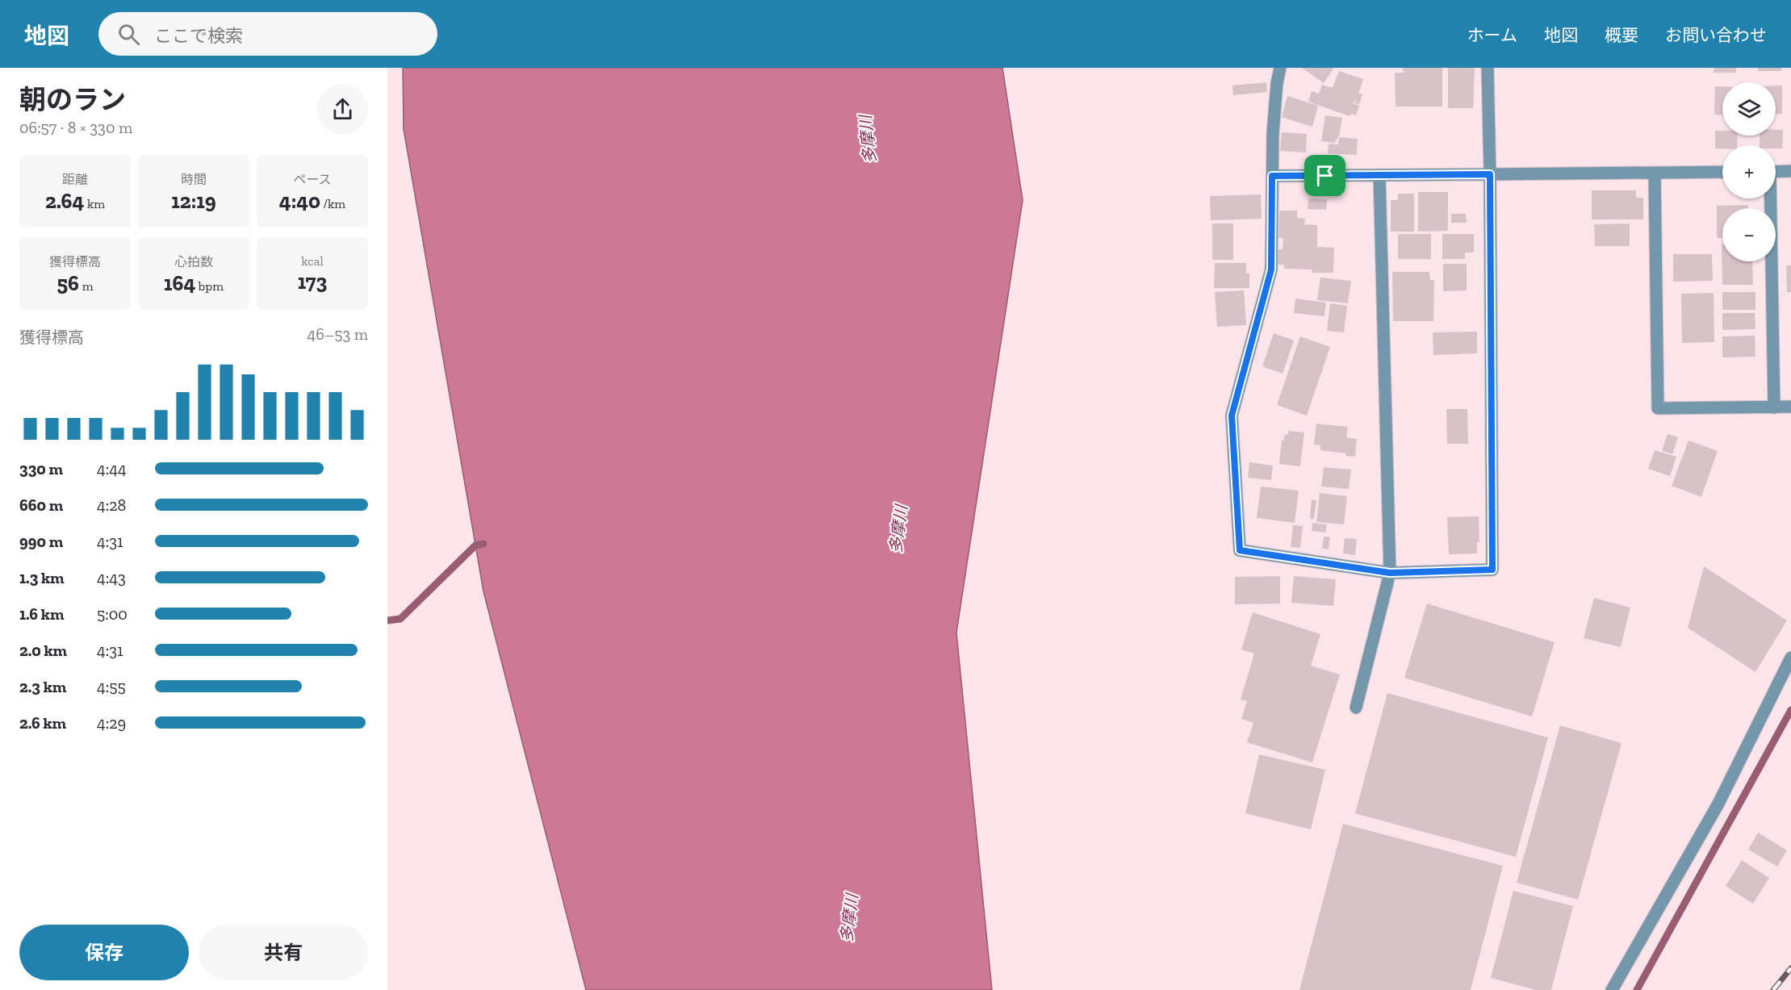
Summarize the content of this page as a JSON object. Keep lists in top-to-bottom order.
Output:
{
  "water": ["多摩川"],
  "page": {
    "header": "地図",
    "search": "ここで検索",
    "nav": [
      "ホーム",
      "地図",
      "概要",
      "お問い合わせ"
    ],
    "heading": ["朝のラン", "06:57 · 8 × 330 m"],
    "map_buttons": ["+", "−"],
    "stats": [
      ["距離", "2.64 km"],
      ["時間", "12:19"],
      ["ペース", "4:40 /km"],
      ["獲得標高", "56 m"],
      ["心拍数", "164 bpm"],
      ["kcal", "173"]
    ],
    "chart": ["獲得標高", "46–53 m"],
    "list": [
      {
        "name": "330 m",
        "note": "4:44"
      },
      {
        "name": "660 m",
        "note": "4:28"
      },
      {
        "name": "990 m",
        "note": "4:31"
      },
      {
        "name": "1.3 km",
        "note": "4:43"
      },
      {
        "name": "1.6 km",
        "note": "5:00"
      },
      {
        "name": "2.0 km",
        "note": "4:31"
      },
      {
        "name": "2.3 km",
        "note": "4:55"
      },
      {
        "name": "2.6 km",
        "note": "4:29"
      }
    ],
    "buttons": ["保存", "共有"]
  }
}
